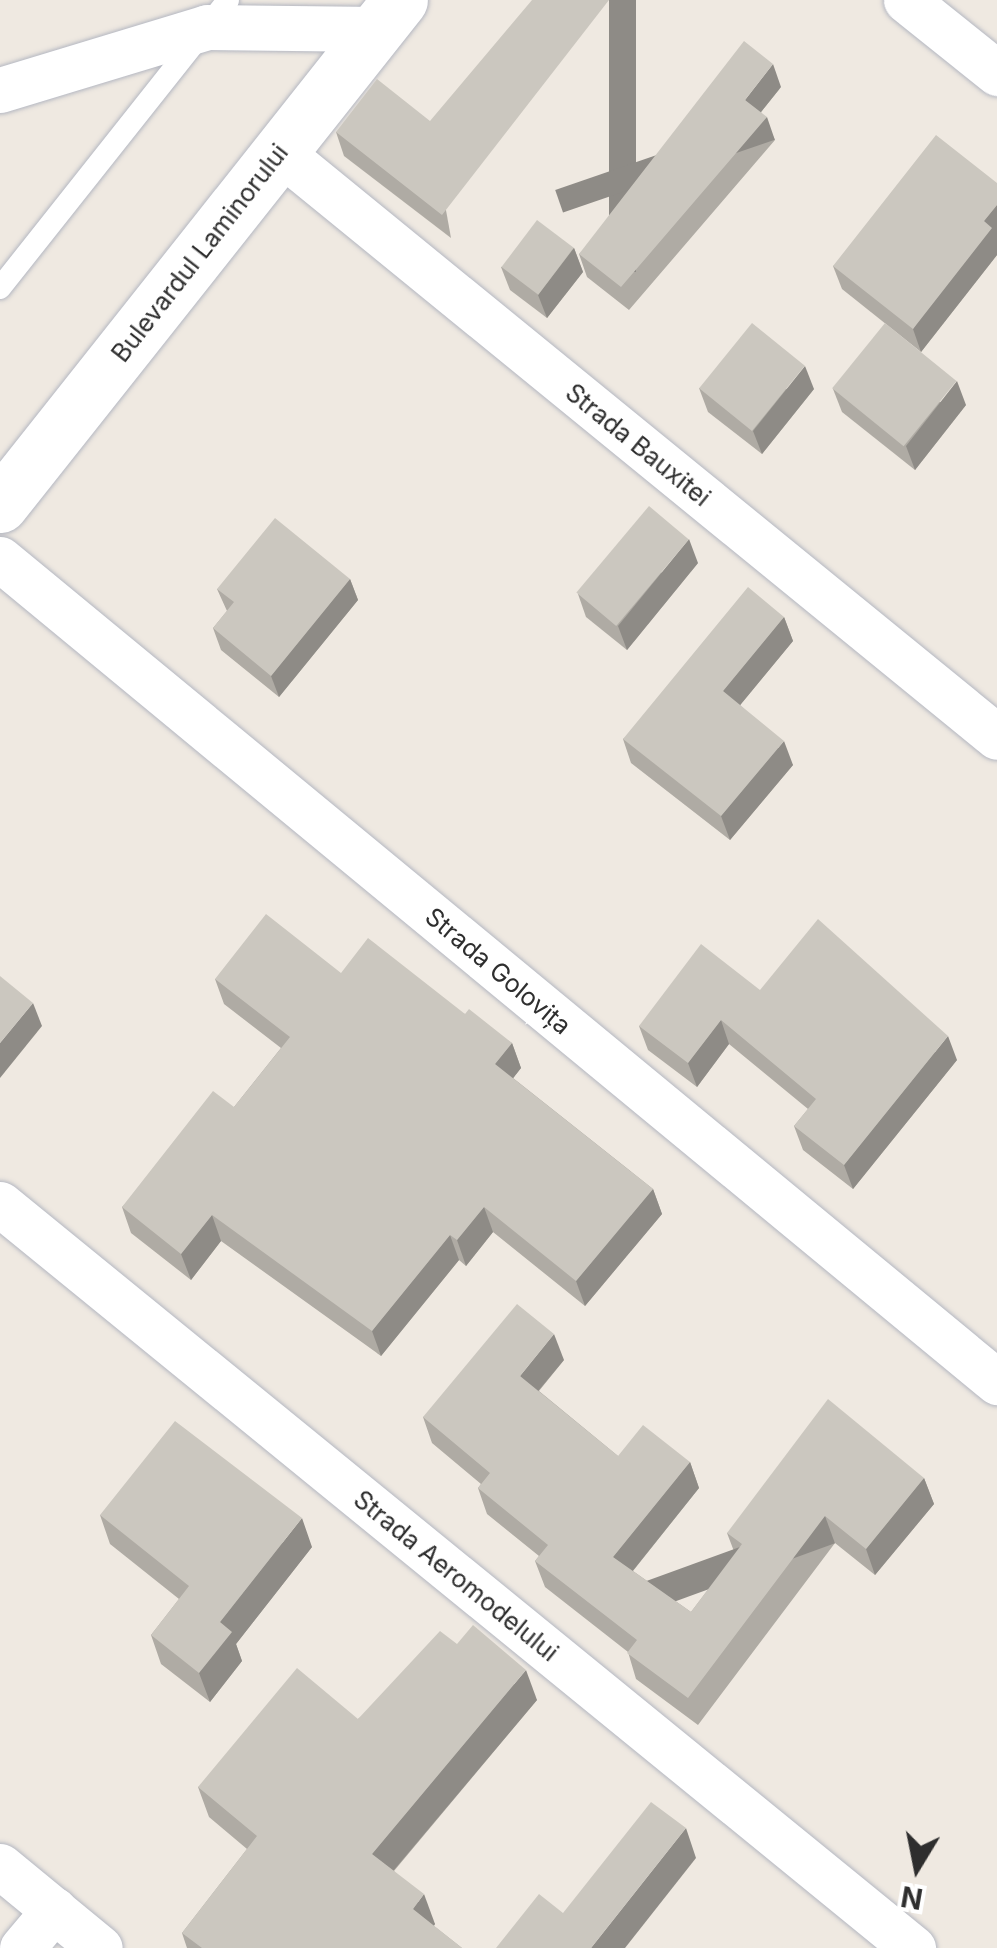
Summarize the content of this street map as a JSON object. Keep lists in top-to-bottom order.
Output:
{
  "streets": {
    "street": [
      "Bulevardul Laminorului",
      "Strada Bauxitei",
      "Strada Golovița",
      "Strada Aeromodelului"
    ]
  },
  "crossings": [
    ["Bulevardul Laminorului", "Strada Bauxitei"]
  ],
  "north": "bottom"
}
